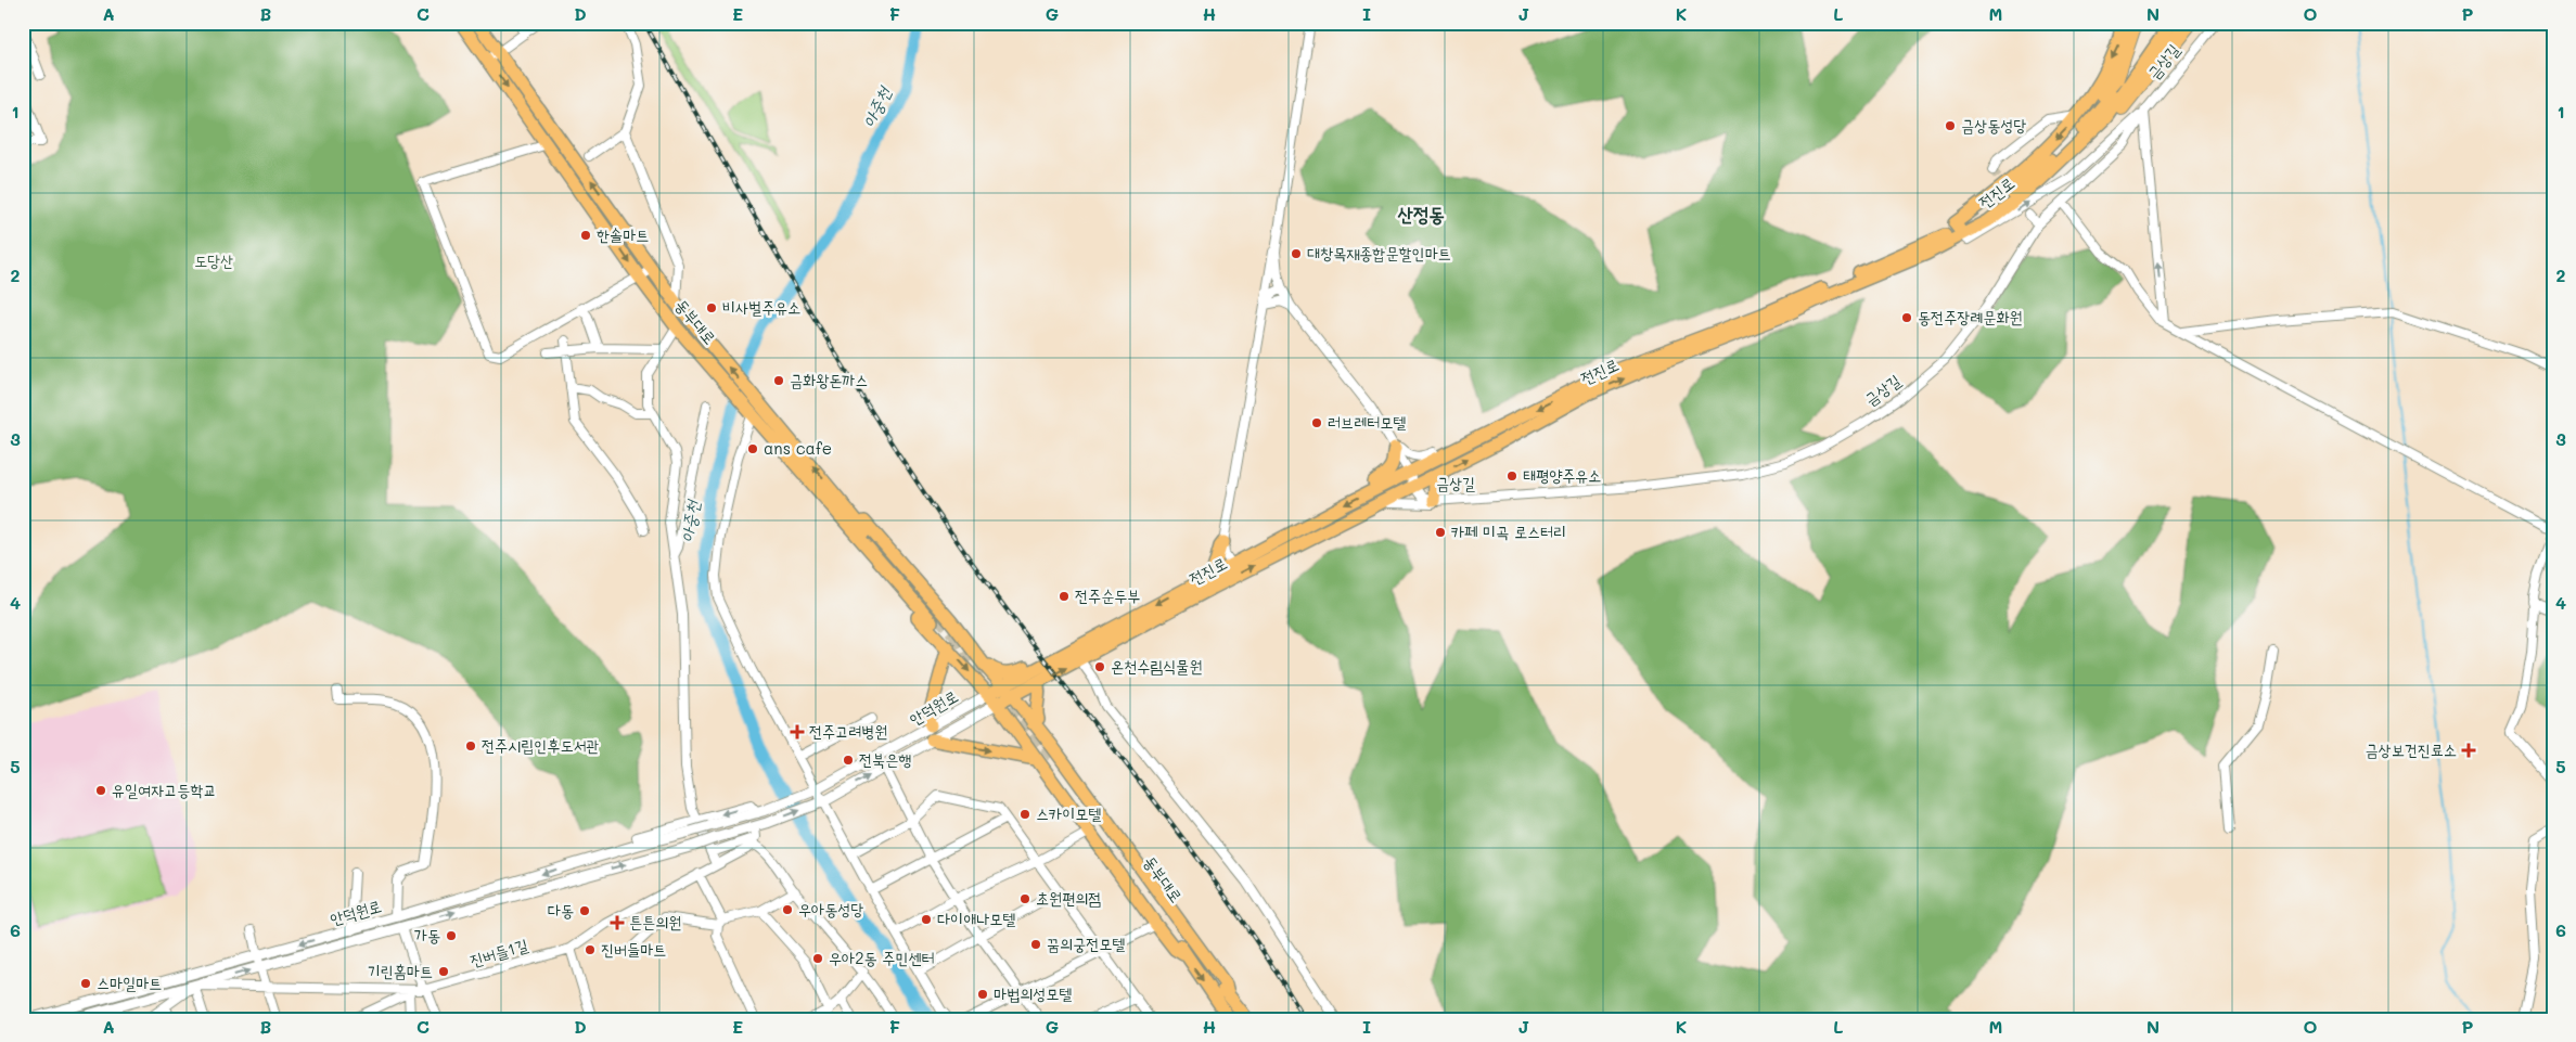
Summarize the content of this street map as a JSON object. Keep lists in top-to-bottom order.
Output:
{
  "streets": {
    "main road": ["전진로", "동부대로"],
    "street": ["금상길", "안덕원로", "진버들1길"]
  },
  "crossings": [
    ["금상길", "전진로"],
    ["전진로", "동부대로"],
    ["전진로", "안덕원로"],
    ["동부대로", "안덕원로"],
    ["안덕원로", "진버들1길"]
  ],
  "districts": ["산정동"],
  "water": ["아중천"],
  "parks": ["도당산"],
  "places": {
    "other": [
      "금상동성당",
      "한솔마트",
      "대창목재종합문할인마트",
      "비사벌주유소",
      "동전주장례문화원",
      "금화왕돈까스",
      "러브레터모텔",
      "ans cafe",
      "태평양주유소",
      "카페 미곡 로스터리",
      "전주순두부",
      "온천수림식물원",
      "전주시립인후도서관",
      "전북은행",
      "유일여자고등학교",
      "스카이모텔",
      "초원편의점",
      "우아동성당",
      "다동",
      "다이애나모텔",
      "가동",
      "꿈의궁전모텔",
      "진버들마트",
      "우아2동 주민센터",
      "기린홈마트",
      "스마일마트",
      "마법의성모텔"
    ],
    "health": ["전주고려병원", "금상보건진료소", "튼튼의원"]
  },
  "grid": {
    "columns": [
      "A",
      "B",
      "C",
      "D",
      "E",
      "F",
      "G",
      "H",
      "I",
      "J",
      "K",
      "L",
      "M",
      "N",
      "O",
      "P"
    ],
    "rows": [
      "1",
      "2",
      "3",
      "4",
      "5",
      "6"
    ]
  }
}
